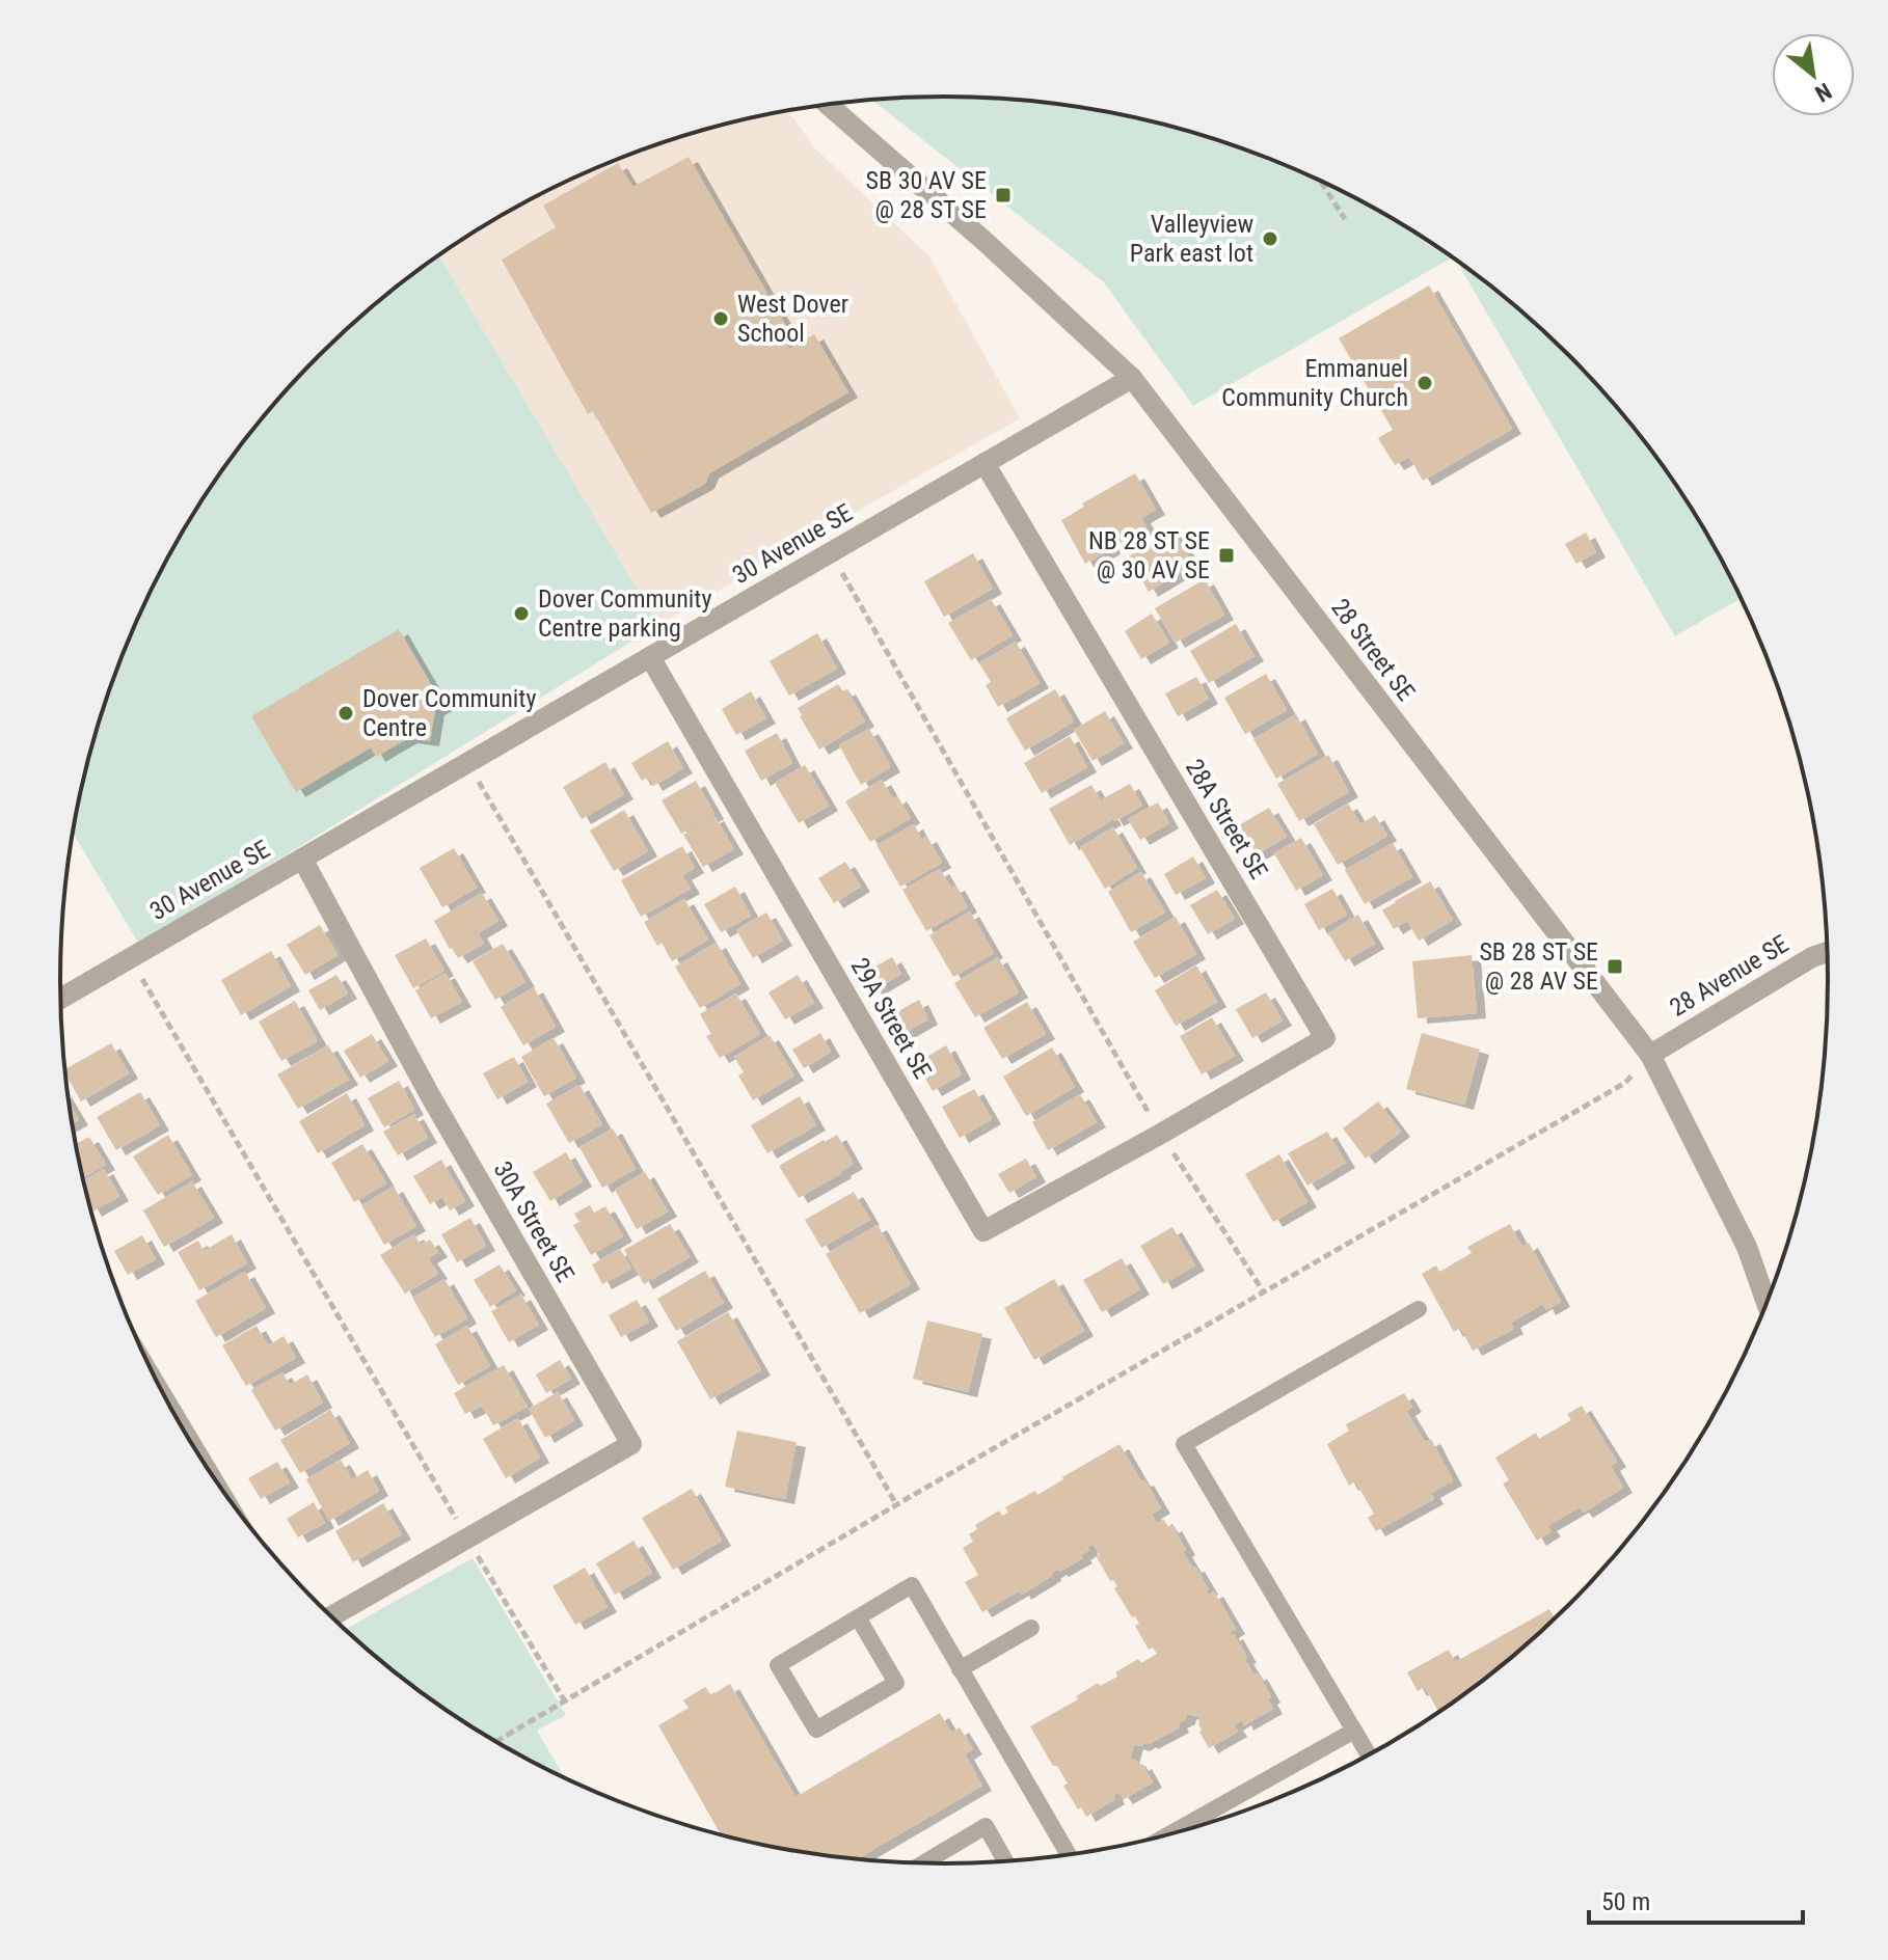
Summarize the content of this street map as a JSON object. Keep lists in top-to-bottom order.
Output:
{
  "streets": {
    "street": [
      "30 Avenue SE",
      "28 Street SE",
      "28A Street SE",
      "28 Avenue SE",
      "29A Street SE",
      "30A Street SE"
    ]
  },
  "crossings": [
    ["30 Avenue SE", "28 Street SE"],
    ["30 Avenue SE", "28A Street SE"],
    ["30 Avenue SE", "29A Street SE"],
    ["30 Avenue SE", "30A Street SE"],
    ["28 Street SE", "28 Avenue SE"],
    ["28A Street SE", "29A Street SE"]
  ],
  "places": {
    "transit": ["SB 30 AV SE @ 28 ST SE", "NB 28 ST SE @ 30 AV SE", "SB 28 ST SE @ 28 AV SE"],
    "other": [
      "Valleyview Park east lot",
      "West Dover School",
      "Emmanuel Community Church",
      "Dover Community Centre parking",
      "Dover Community Centre"
    ]
  },
  "scale_bar": "50 m",
  "north": "bottom right"
}
